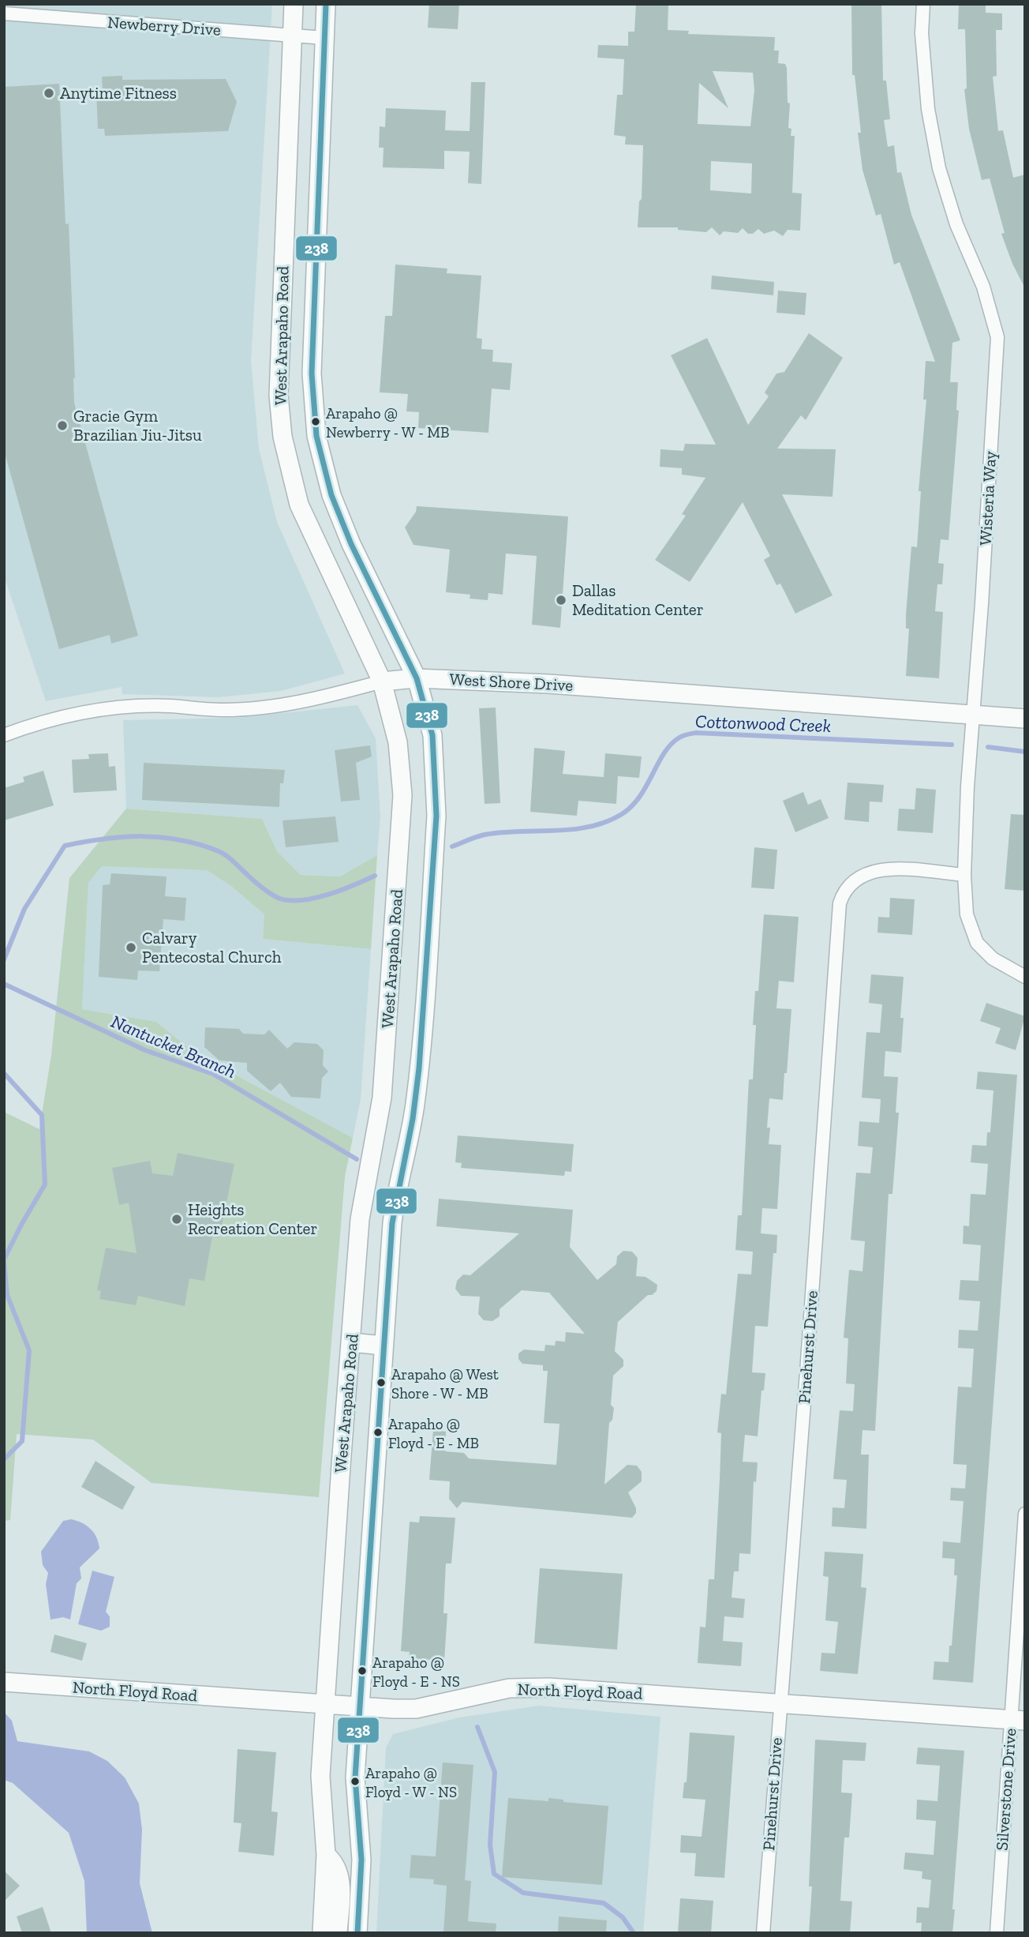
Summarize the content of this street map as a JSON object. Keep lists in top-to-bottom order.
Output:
{
  "streets": {
    "main road": ["West Arapaho Road", "West Shore Drive", "North Floyd Road"],
    "street": [
      "Newberry Drive",
      "Wisteria Way",
      "Pinehurst Drive",
      "Silverstone Drive"
    ]
  },
  "crossings": [
    ["Newberry Drive", "West Arapaho Road"],
    ["West Arapaho Road", "West Shore Drive"],
    ["West Arapaho Road", "North Floyd Road"],
    ["Wisteria Way", "West Shore Drive"],
    ["Wisteria Way", "Pinehurst Drive"],
    ["Pinehurst Drive", "North Floyd Road"],
    ["North Floyd Road", "Silverstone Drive"]
  ],
  "water": ["Cottonwood Creek", "Nantucket Branch"],
  "places": [
    "Anytime Fitness",
    "Arapaho @ Newberry - W - MB",
    "Gracie Gym Brazilian Jiu-Jitsu",
    "Dallas Meditation Center",
    "Calvary Pentecostal Church",
    "Heights Recreation Center",
    "Arapaho @ West Shore - W - MB",
    "Arapaho @ Floyd - E - MB",
    "Arapaho @ Floyd - E - NS",
    "Arapaho @ Floyd - W - NS"
  ],
  "lines": ["transit line 238"]
}
